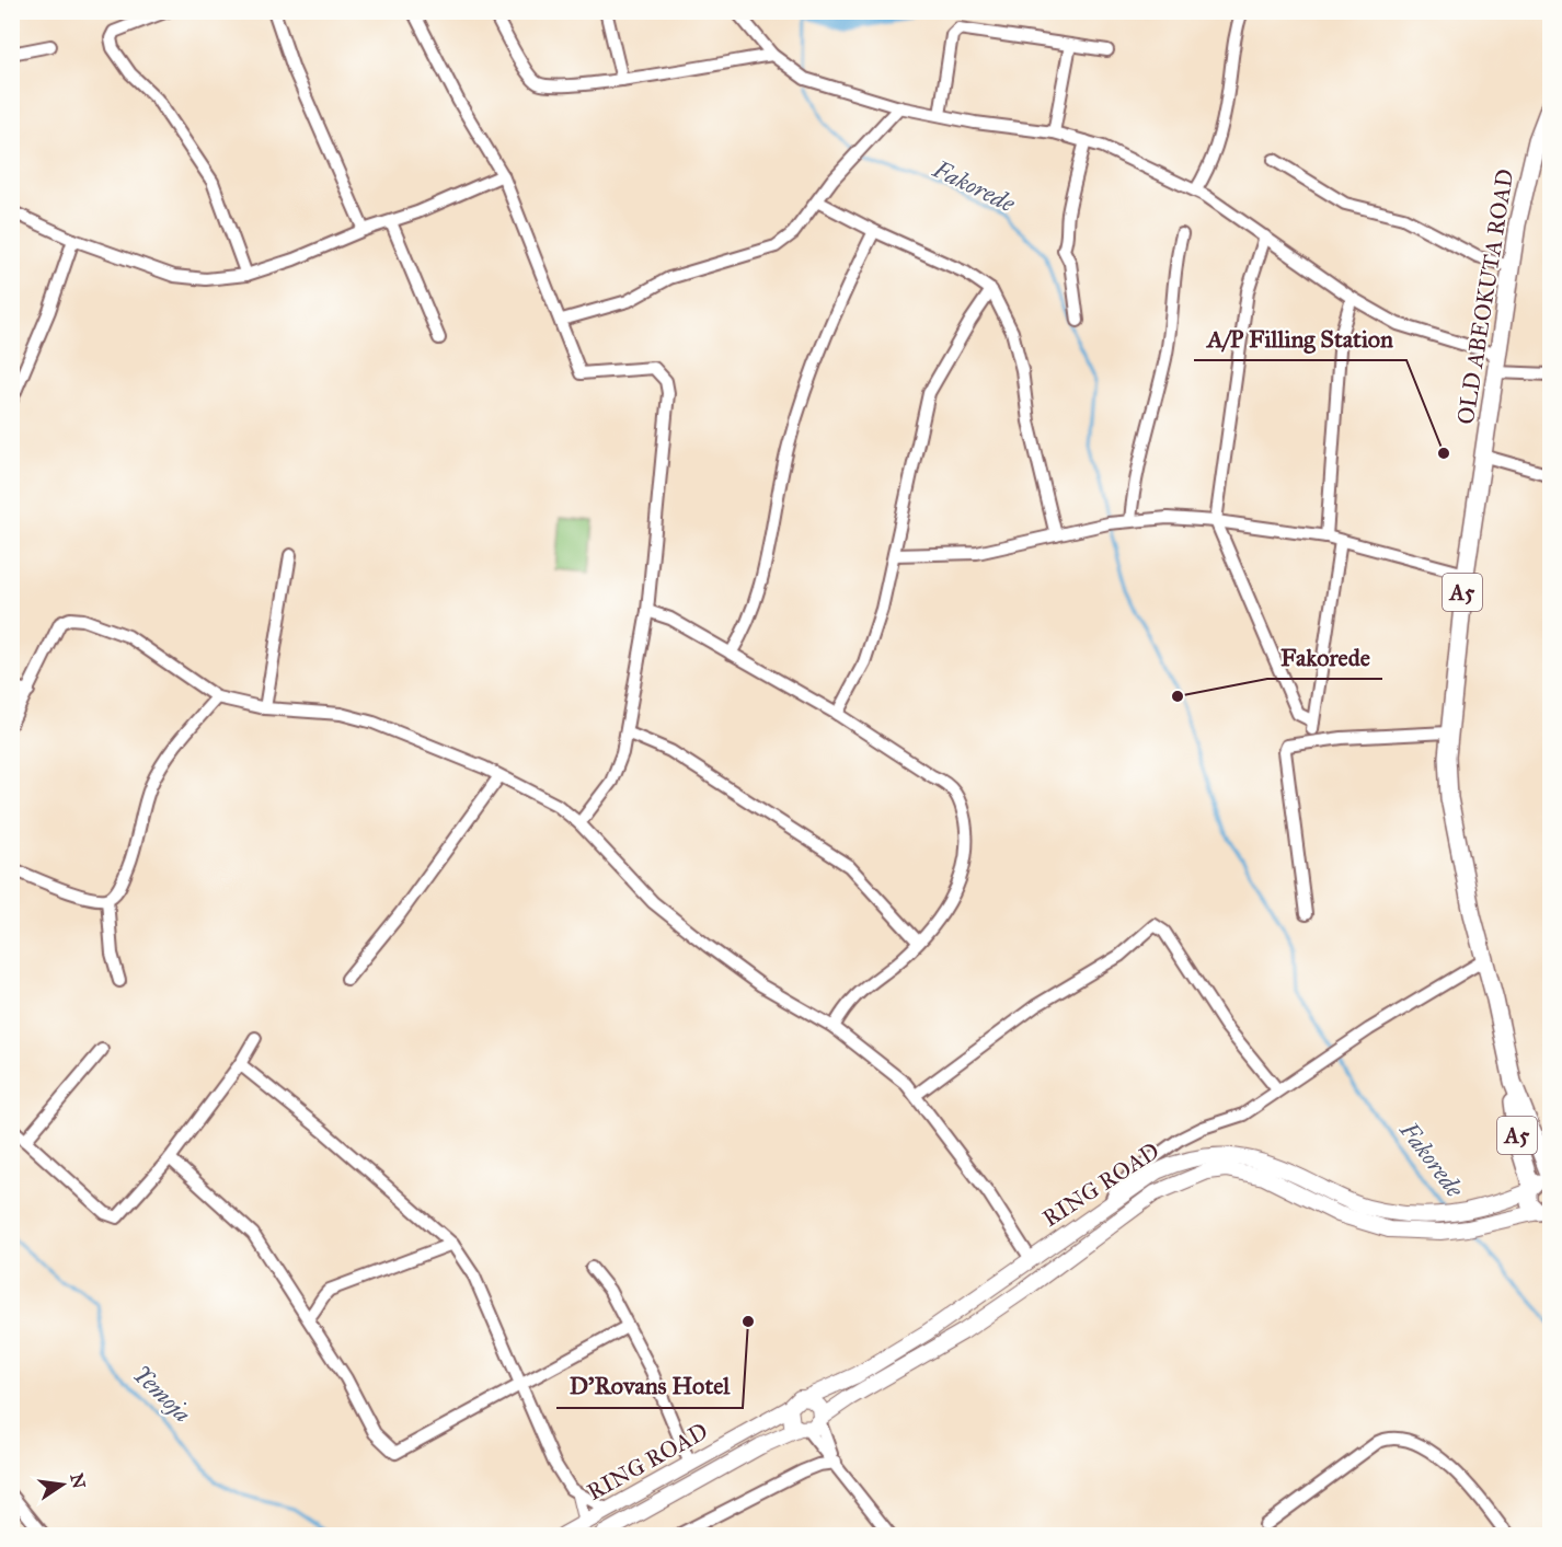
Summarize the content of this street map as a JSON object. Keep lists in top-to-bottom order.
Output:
{
  "streets": {
    "highway": ["OLD ABEOKUTA ROAD", "A5"],
    "main road": ["RING ROAD"]
  },
  "crossings": [
    ["OLD ABEOKUTA ROAD", "RING ROAD"]
  ],
  "water": ["Fakorede", "Yemoja"],
  "places": ["A/P Filling Station", "Fakorede", "D'Rovans Hotel"],
  "north": "right"
}
